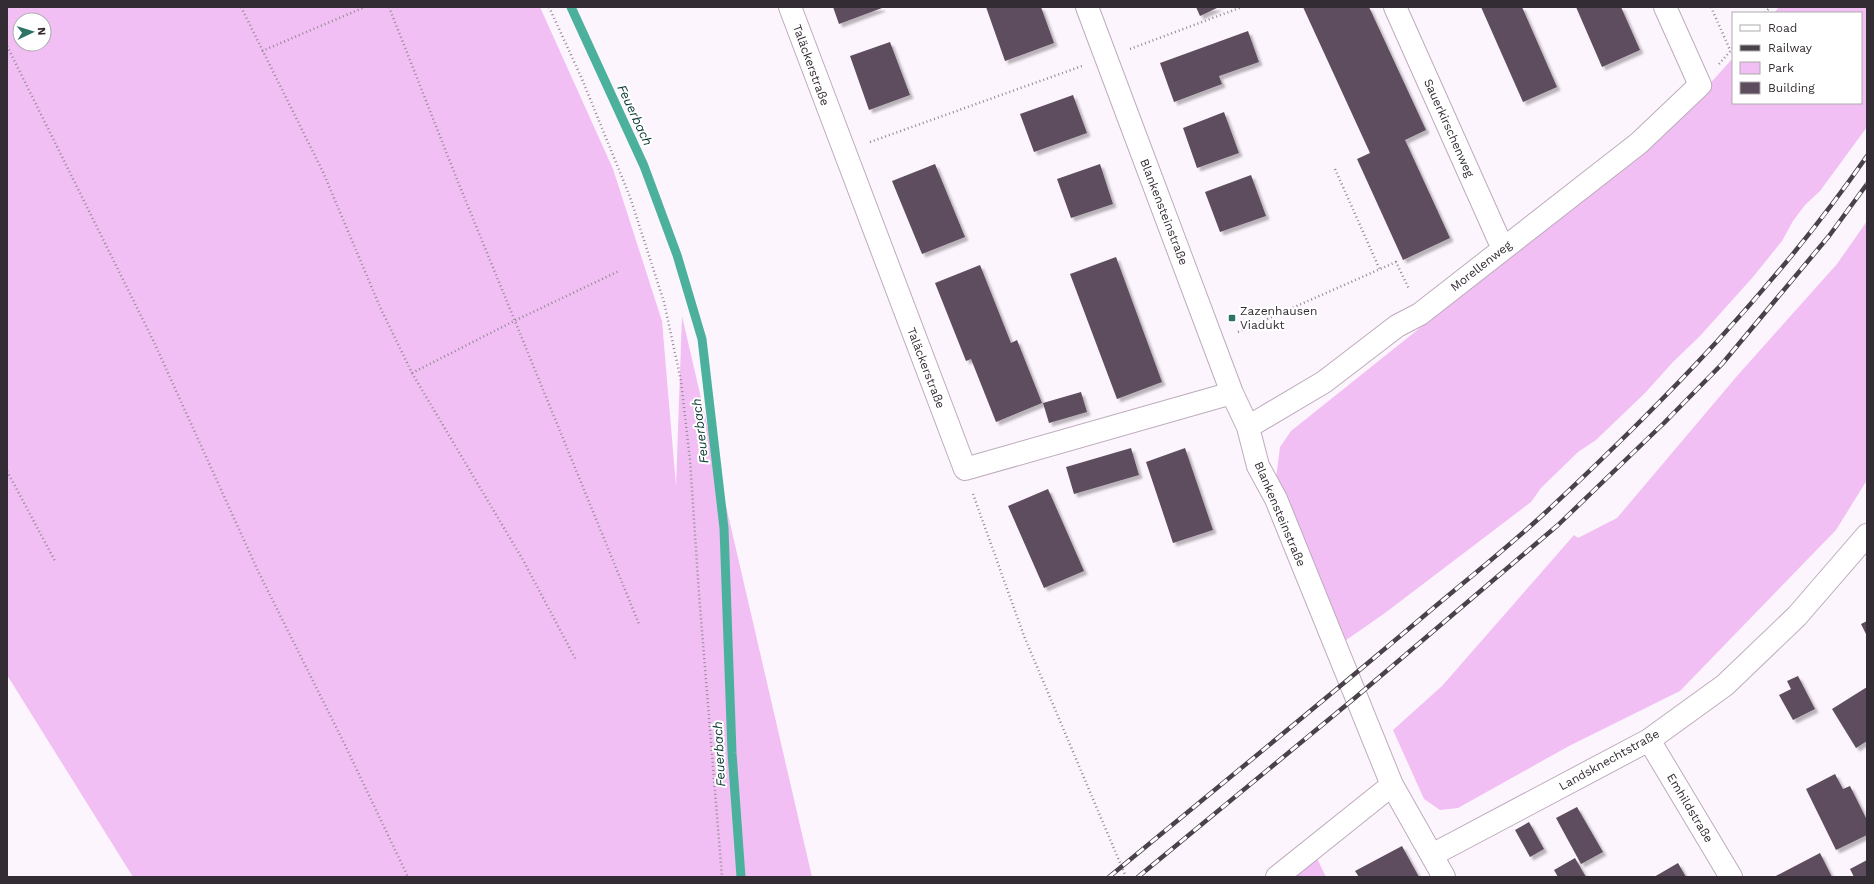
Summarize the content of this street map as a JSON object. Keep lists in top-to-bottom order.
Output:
{
  "streets": {
    "street": [
      "Taläckerstraße",
      "Sauerkirschenweg",
      "Blankensteinstraße",
      "Morellenweg",
      "Landsknechtstraße",
      "Emhildstraße"
    ]
  },
  "crossings": [
    ["Sauerkirschenweg", "Morellenweg"],
    ["Blankensteinstraße", "Morellenweg"],
    ["Blankensteinstraße", "Landsknechtstraße"],
    ["Landsknechtstraße", "Emhildstraße"]
  ],
  "water": ["Feuerbach"],
  "places": {
    "transit": ["Zazenhausen Viadukt"]
  },
  "legend": [
    "Road",
    "Railway",
    "Park",
    "Building"
  ],
  "north": "right"
}
